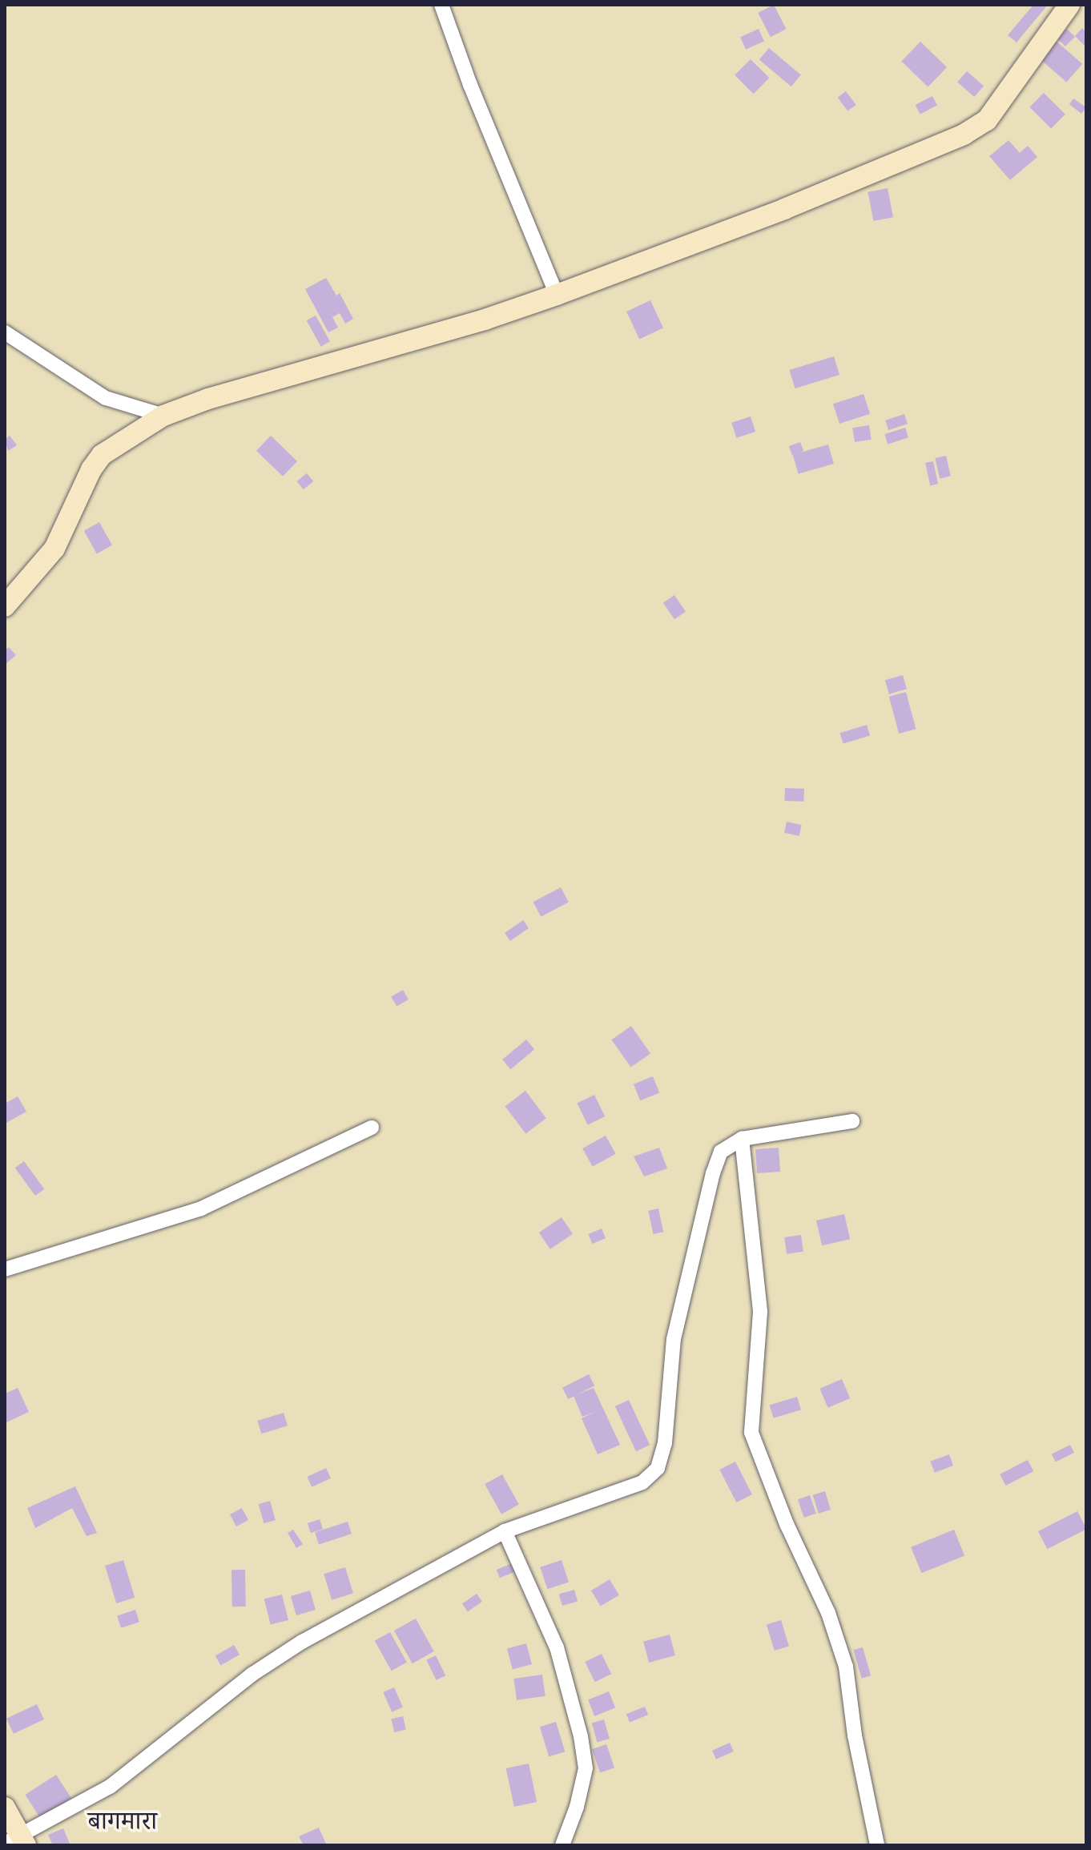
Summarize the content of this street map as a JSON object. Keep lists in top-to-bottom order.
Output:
{
  "districts": ["बागमारा"]
}
